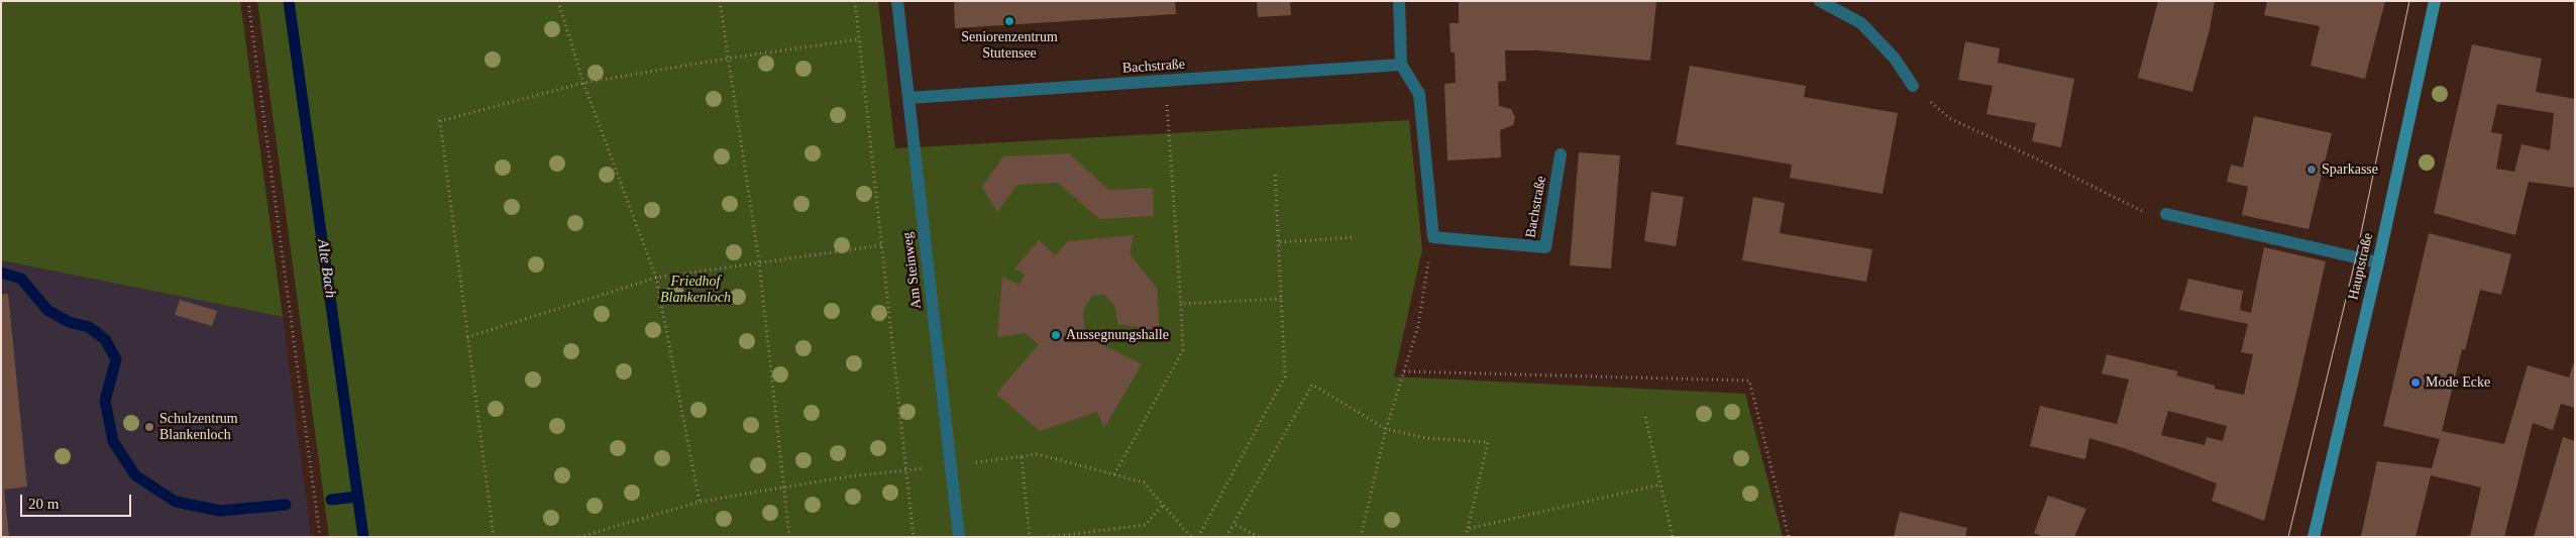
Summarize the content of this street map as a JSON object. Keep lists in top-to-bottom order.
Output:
{
  "streets": {
    "street": ["Bachstraße", "Hauptstraße", "Am Steinweg"]
  },
  "crossings": [
    ["Bachstraße", "Am Steinweg"]
  ],
  "water": ["Alte Bach"],
  "parks": ["Friedhof Blankenloch"],
  "places": [
    "Seniorenzentrum Stutensee",
    "Sparkasse",
    "Aussegnungshalle",
    "Mode Ecke",
    "Schulzentrum Blankenloch"
  ],
  "scale_bar": "20 m"
}
